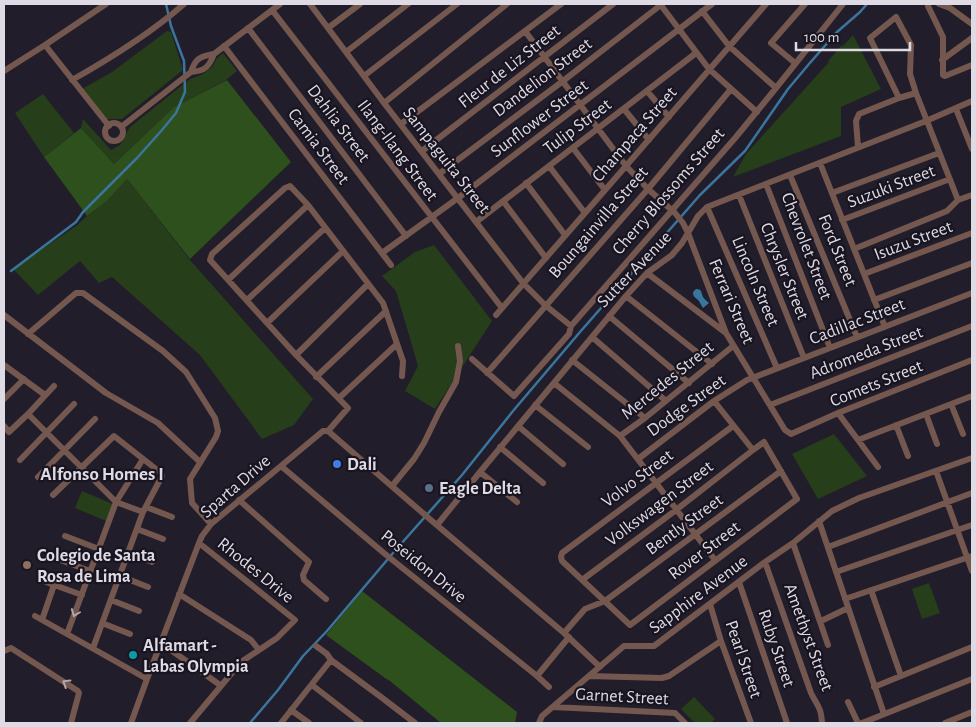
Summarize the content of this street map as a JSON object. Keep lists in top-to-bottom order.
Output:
{
  "streets": {
    "street": [
      "Fleur de Liz Street",
      "Dandelion Street",
      "Sunflower Street",
      "Dahlia Street",
      "Tulip Street",
      "Champaca Street",
      "Camia Street",
      "Ilang-Ilang Street",
      "Sampaguita Street",
      "Suzuki Street",
      "Cherry Blossoms Street",
      "Boungainvilla Street",
      "Isuzu Street",
      "Chevrolet Street",
      "Ford Street",
      "Sutter Avenue",
      "Chrysler Street",
      "Lincoln Street",
      "Ferrari Street",
      "Cadillac Street",
      "Adromeda Street",
      "Mercedes Street",
      "Comets Street",
      "Dodge Street",
      "Volvo Street",
      "Sparta Drive",
      "Volkswagen Street",
      "Bently Street",
      "Rover Street",
      "Poseidon Drive",
      "Rhodes Drive",
      "Sapphire Avenue",
      "Amethyst Street",
      "Ruby Street",
      "Pearl Street",
      "Garnet Street"
    ]
  },
  "crossings": [
    ["Fleur de Liz Street", "Sampaguita Street"],
    ["Fleur de Liz Street", "Ferrari Street"],
    ["Dandelion Street", "Sampaguita Street"],
    ["Dandelion Street", "Ferrari Street"],
    ["Sunflower Street", "Dahlia Street"],
    ["Sunflower Street", "Camia Street"],
    ["Sunflower Street", "Ilang-Ilang Street"],
    ["Sunflower Street", "Sampaguita Street"],
    ["Sunflower Street", "Ferrari Street"],
    ["Tulip Street", "Sampaguita Street"],
    ["Tulip Street", "Ferrari Street"],
    ["Champaca Street", "Ilang-Ilang Street"],
    ["Champaca Street", "Sampaguita Street"],
    ["Champaca Street", "Ferrari Street"],
    ["Sampaguita Street", "Cherry Blossoms Street"],
    ["Sampaguita Street", "Boungainvilla Street"],
    ["Cherry Blossoms Street", "Boungainvilla Street"],
    ["Cherry Blossoms Street", "Ferrari Street"],
    ["Boungainvilla Street", "Ferrari Street"],
    ["Chevrolet Street", "Cadillac Street"],
    ["Ford Street", "Cadillac Street"],
    ["Sutter Avenue", "Lincoln Street"],
    ["Sutter Avenue", "Ferrari Street"],
    ["Chrysler Street", "Cadillac Street"],
    ["Lincoln Street", "Cadillac Street"],
    ["Ferrari Street", "Cadillac Street"],
    ["Ferrari Street", "Adromeda Street"],
    ["Ferrari Street", "Mercedes Street"],
    ["Ferrari Street", "Comets Street"],
    ["Ferrari Street", "Dodge Street"],
    ["Cadillac Street", "Dodge Street"],
    ["Volvo Street", "Volkswagen Street"],
    ["Sparta Drive", "Poseidon Drive"],
    ["Sparta Drive", "Rhodes Drive"],
    ["Bently Street", "Rover Street"],
    ["Bently Street", "Poseidon Drive"],
    ["Sapphire Avenue", "Amethyst Street"],
    ["Sapphire Avenue", "Ruby Street"],
    ["Sapphire Avenue", "Pearl Street"],
    ["Sapphire Avenue", "Garnet Street"]
  ],
  "districts": ["Alfonso Homes I"],
  "places": [
    "Dali",
    "Eagle Delta",
    "Colegio de Santa Rosa de Lima",
    "Alfamart - Labas Olympia"
  ],
  "scale_bar": "100 m"
}
